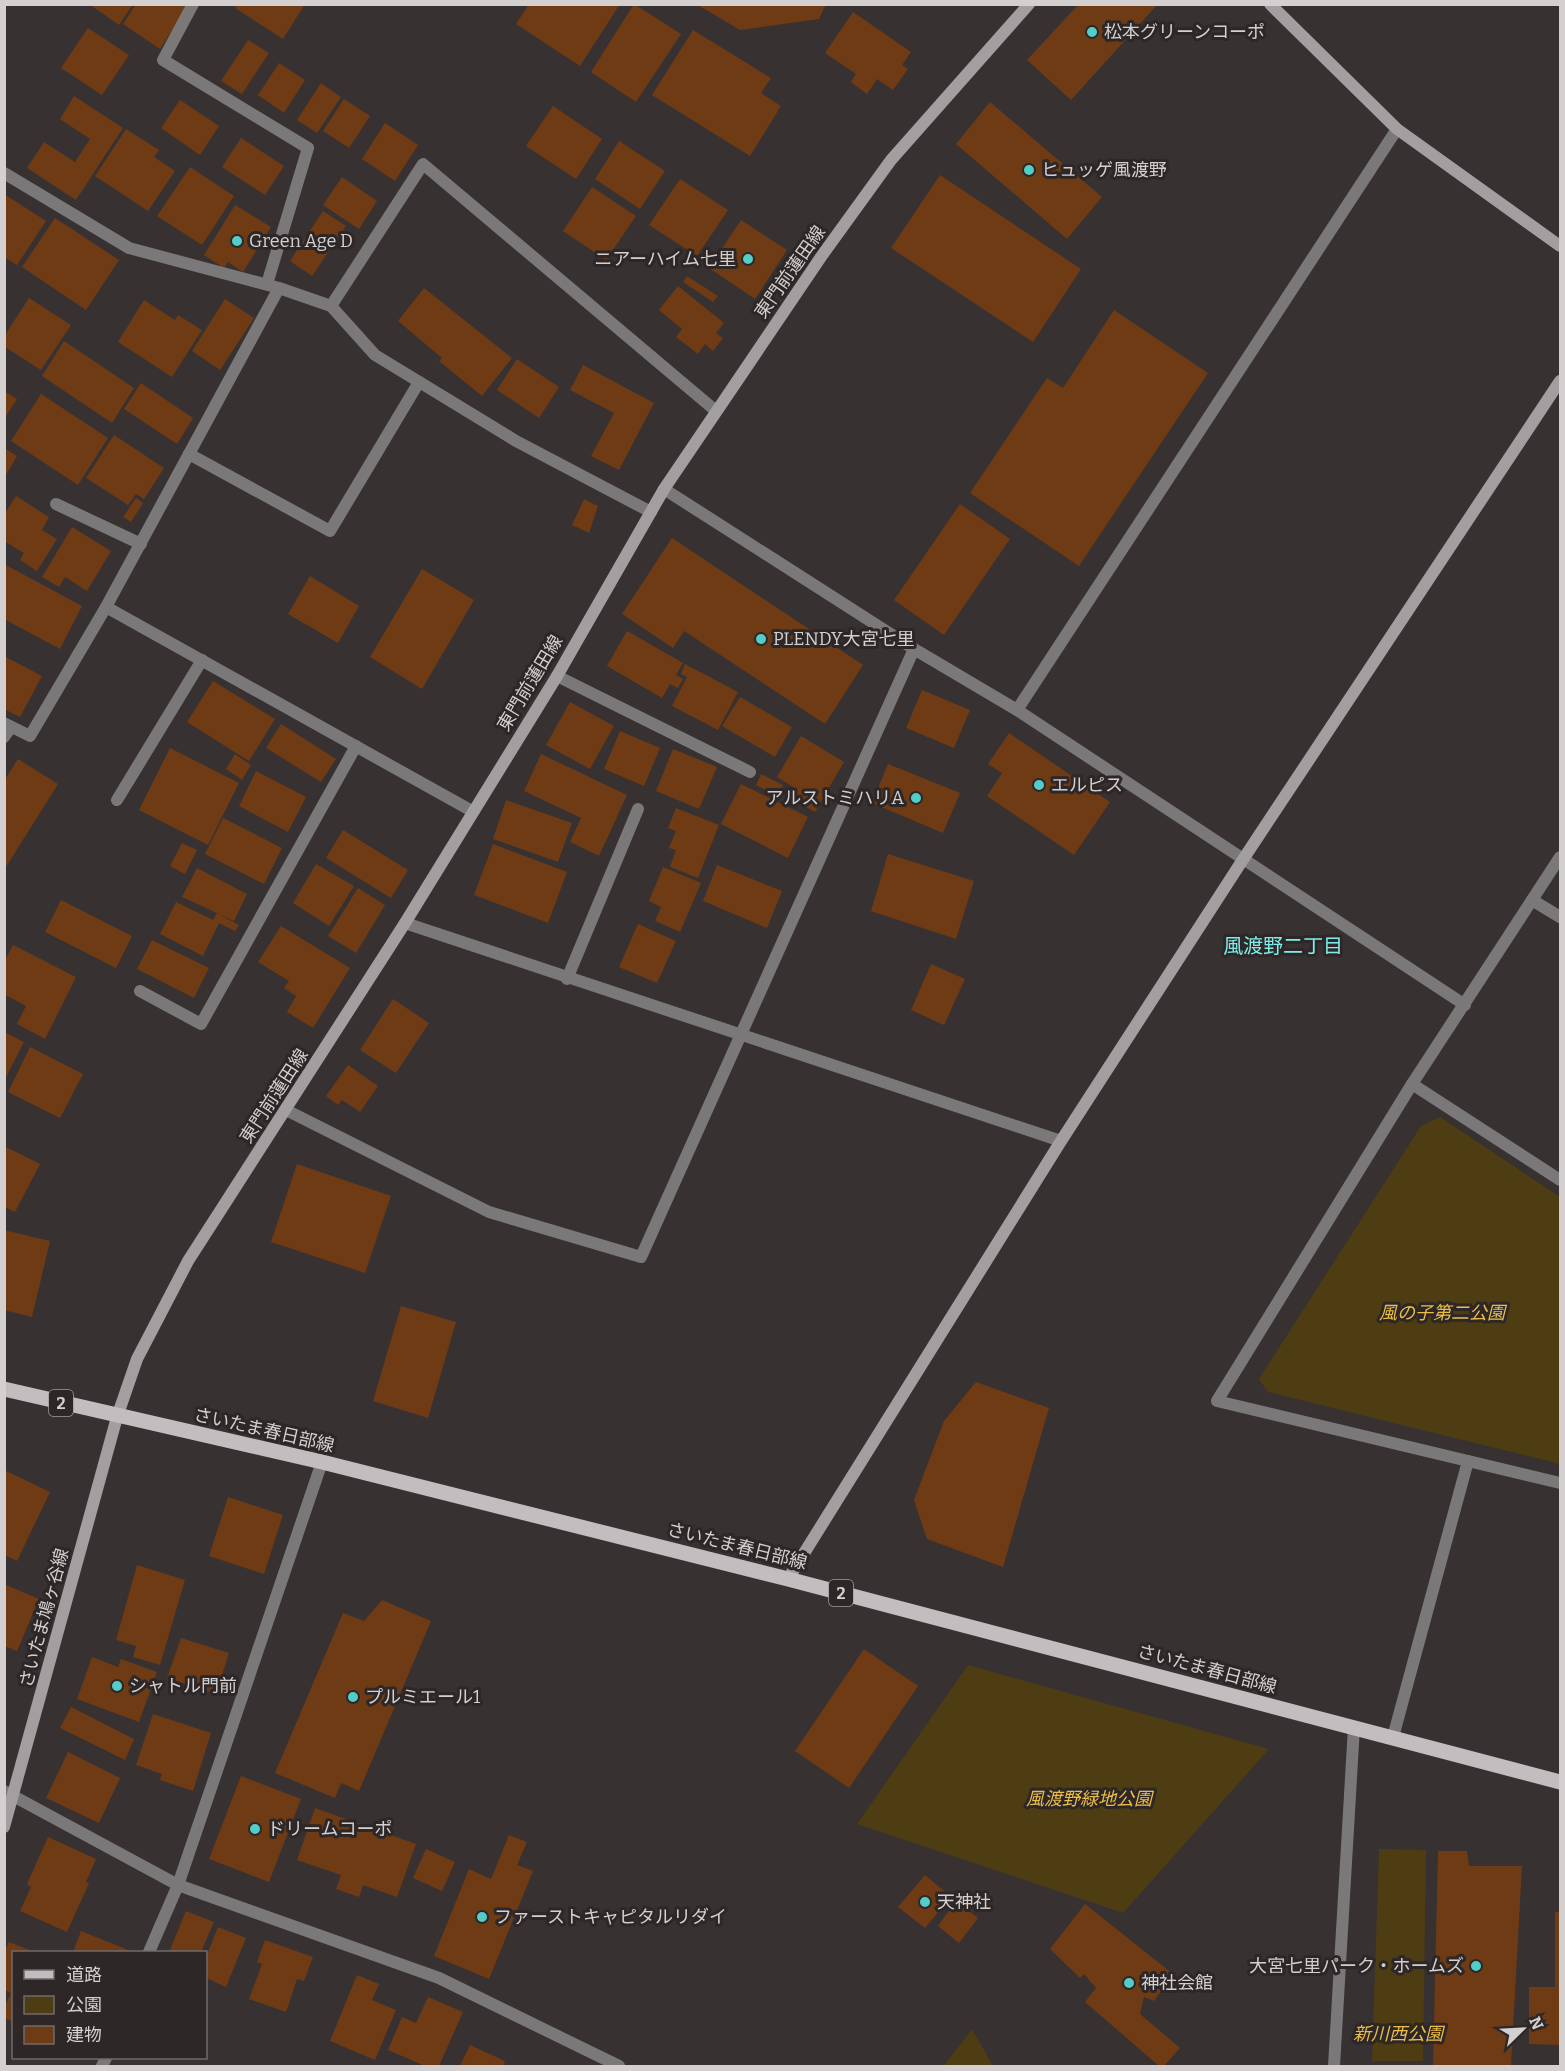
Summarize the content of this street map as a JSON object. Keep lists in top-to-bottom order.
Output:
{
  "streets": {
    "main road": [
      "東門前蓮田線",
      "2",
      "さいたま春日部線",
      "さいたま鳩ヶ谷線"
    ]
  },
  "crossings": [
    ["東門前蓮田線", "さいたま春日部線"],
    ["東門前蓮田線", "さいたま鳩ヶ谷線"],
    ["さいたま春日部線", "さいたま鳩ヶ谷線"]
  ],
  "districts": ["風渡野二丁目"],
  "parks": ["風の子第二公園", "風渡野緑地公園", "新川西公園"],
  "places": [
    "松本グリーンコーポ",
    "ヒュッゲ風渡野",
    "Green Age D",
    "ニアーハイム七里",
    "PLENDY大宮七里",
    "エルピス",
    "アルストミハリA",
    "シャトル門前",
    "プルミエール1",
    "ドリームコーポ",
    "天神社",
    "ファーストキャピタルリダイ",
    "大宮七里パーク・ホームズ",
    "神社会館"
  ],
  "legend": ["道路", "公園", "建物"],
  "north": "top right"
}
